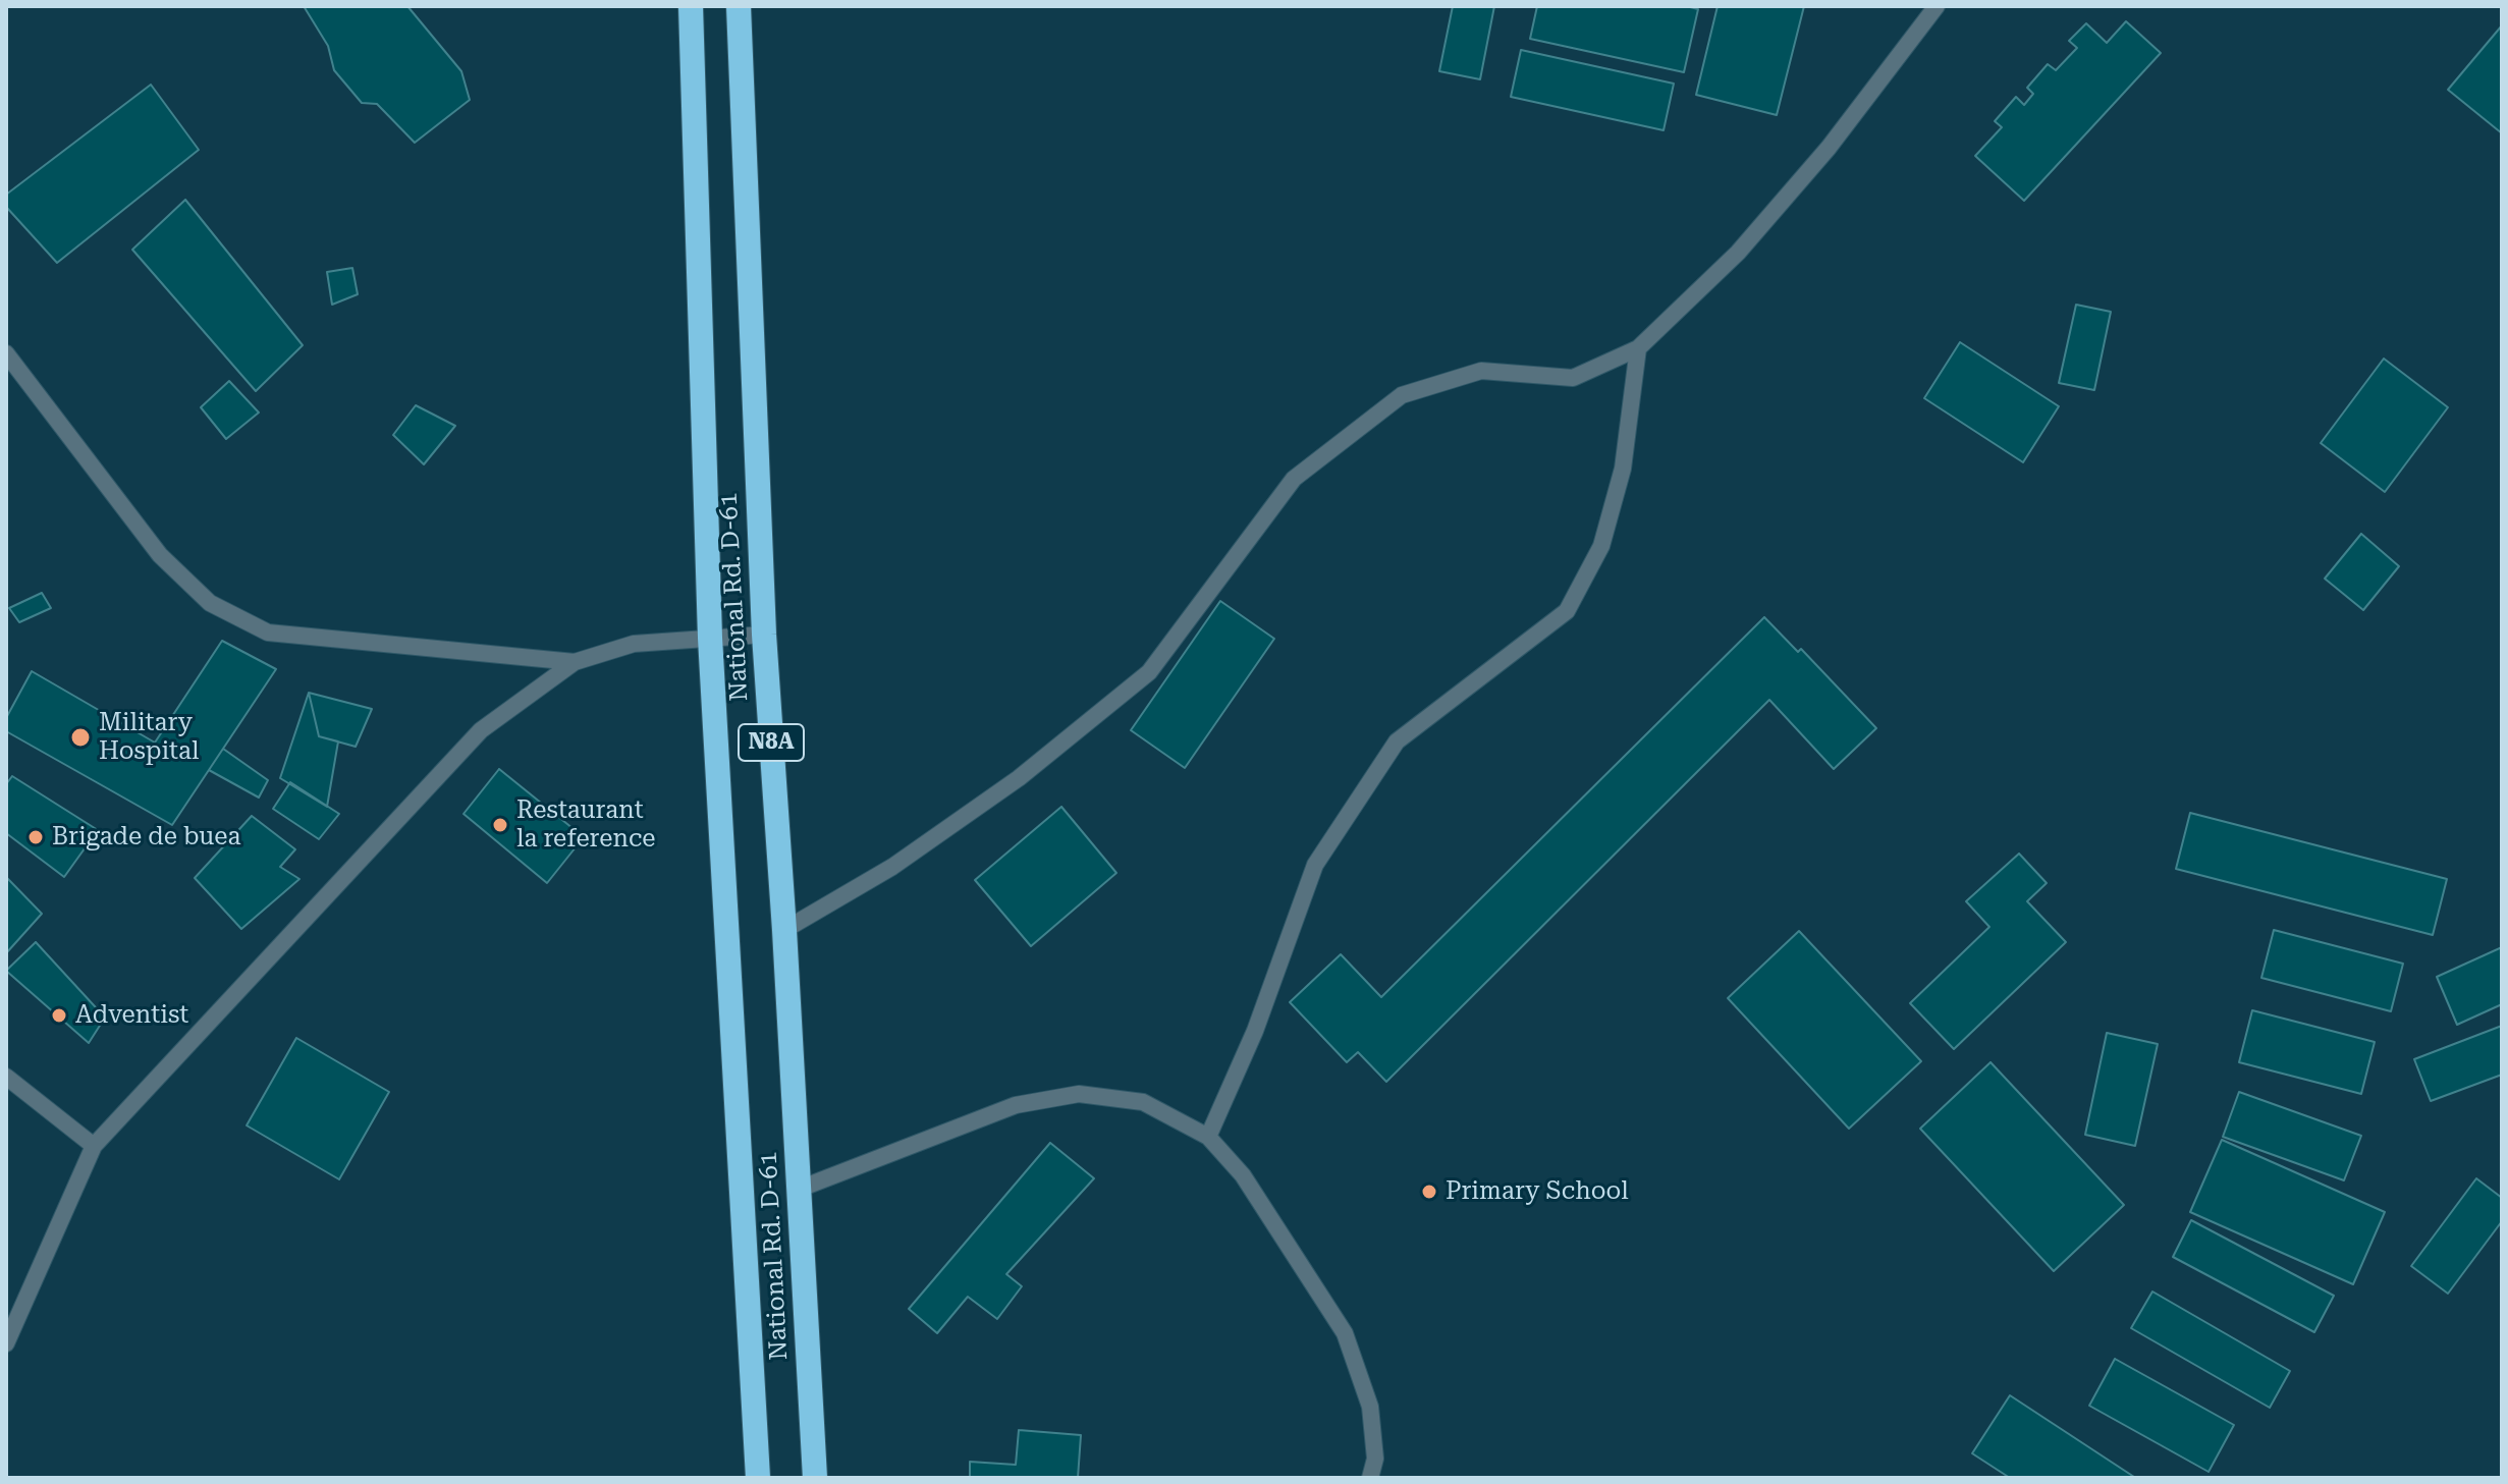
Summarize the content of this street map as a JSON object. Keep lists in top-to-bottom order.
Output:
{
  "streets": {
    "highway": ["National Rd. D-61", "N8A"]
  },
  "places": [
    "Military Hospital",
    "Restaurant la reference",
    "Brigade de buea",
    "Adventist",
    "Primary School"
  ]
}
